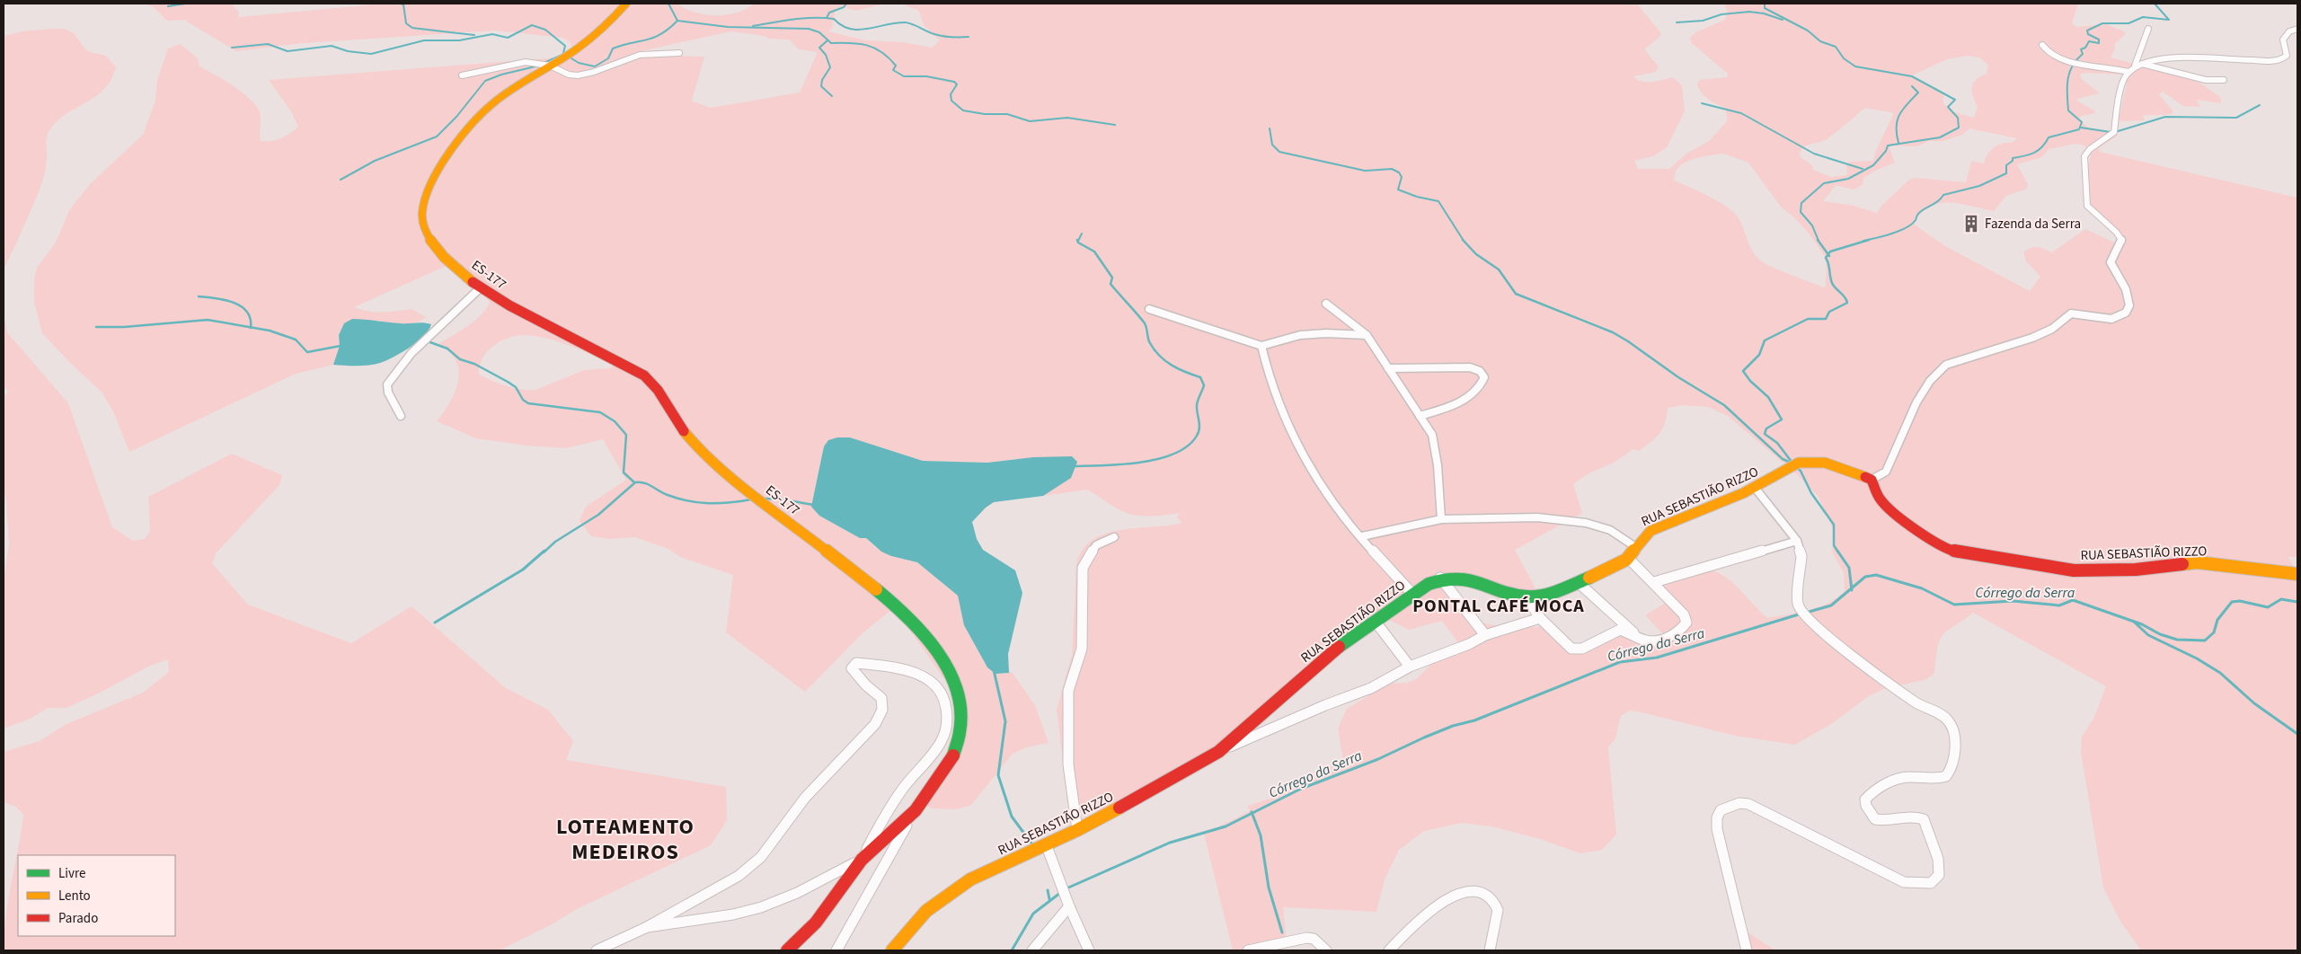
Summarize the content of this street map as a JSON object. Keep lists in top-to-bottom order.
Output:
{
  "streets": {
    "main road": ["ES-177", "RUA SEBASTIÃO RIZZO"]
  },
  "districts": ["PONTAL CAFÉ MOCA", "LOTEAMENTO MEDEIROS"],
  "water": ["Córrego da Serra"],
  "places": {
    "building": ["Fazenda da Serra"]
  },
  "legend": ["Livre", "Lento", "Parado"]
}
